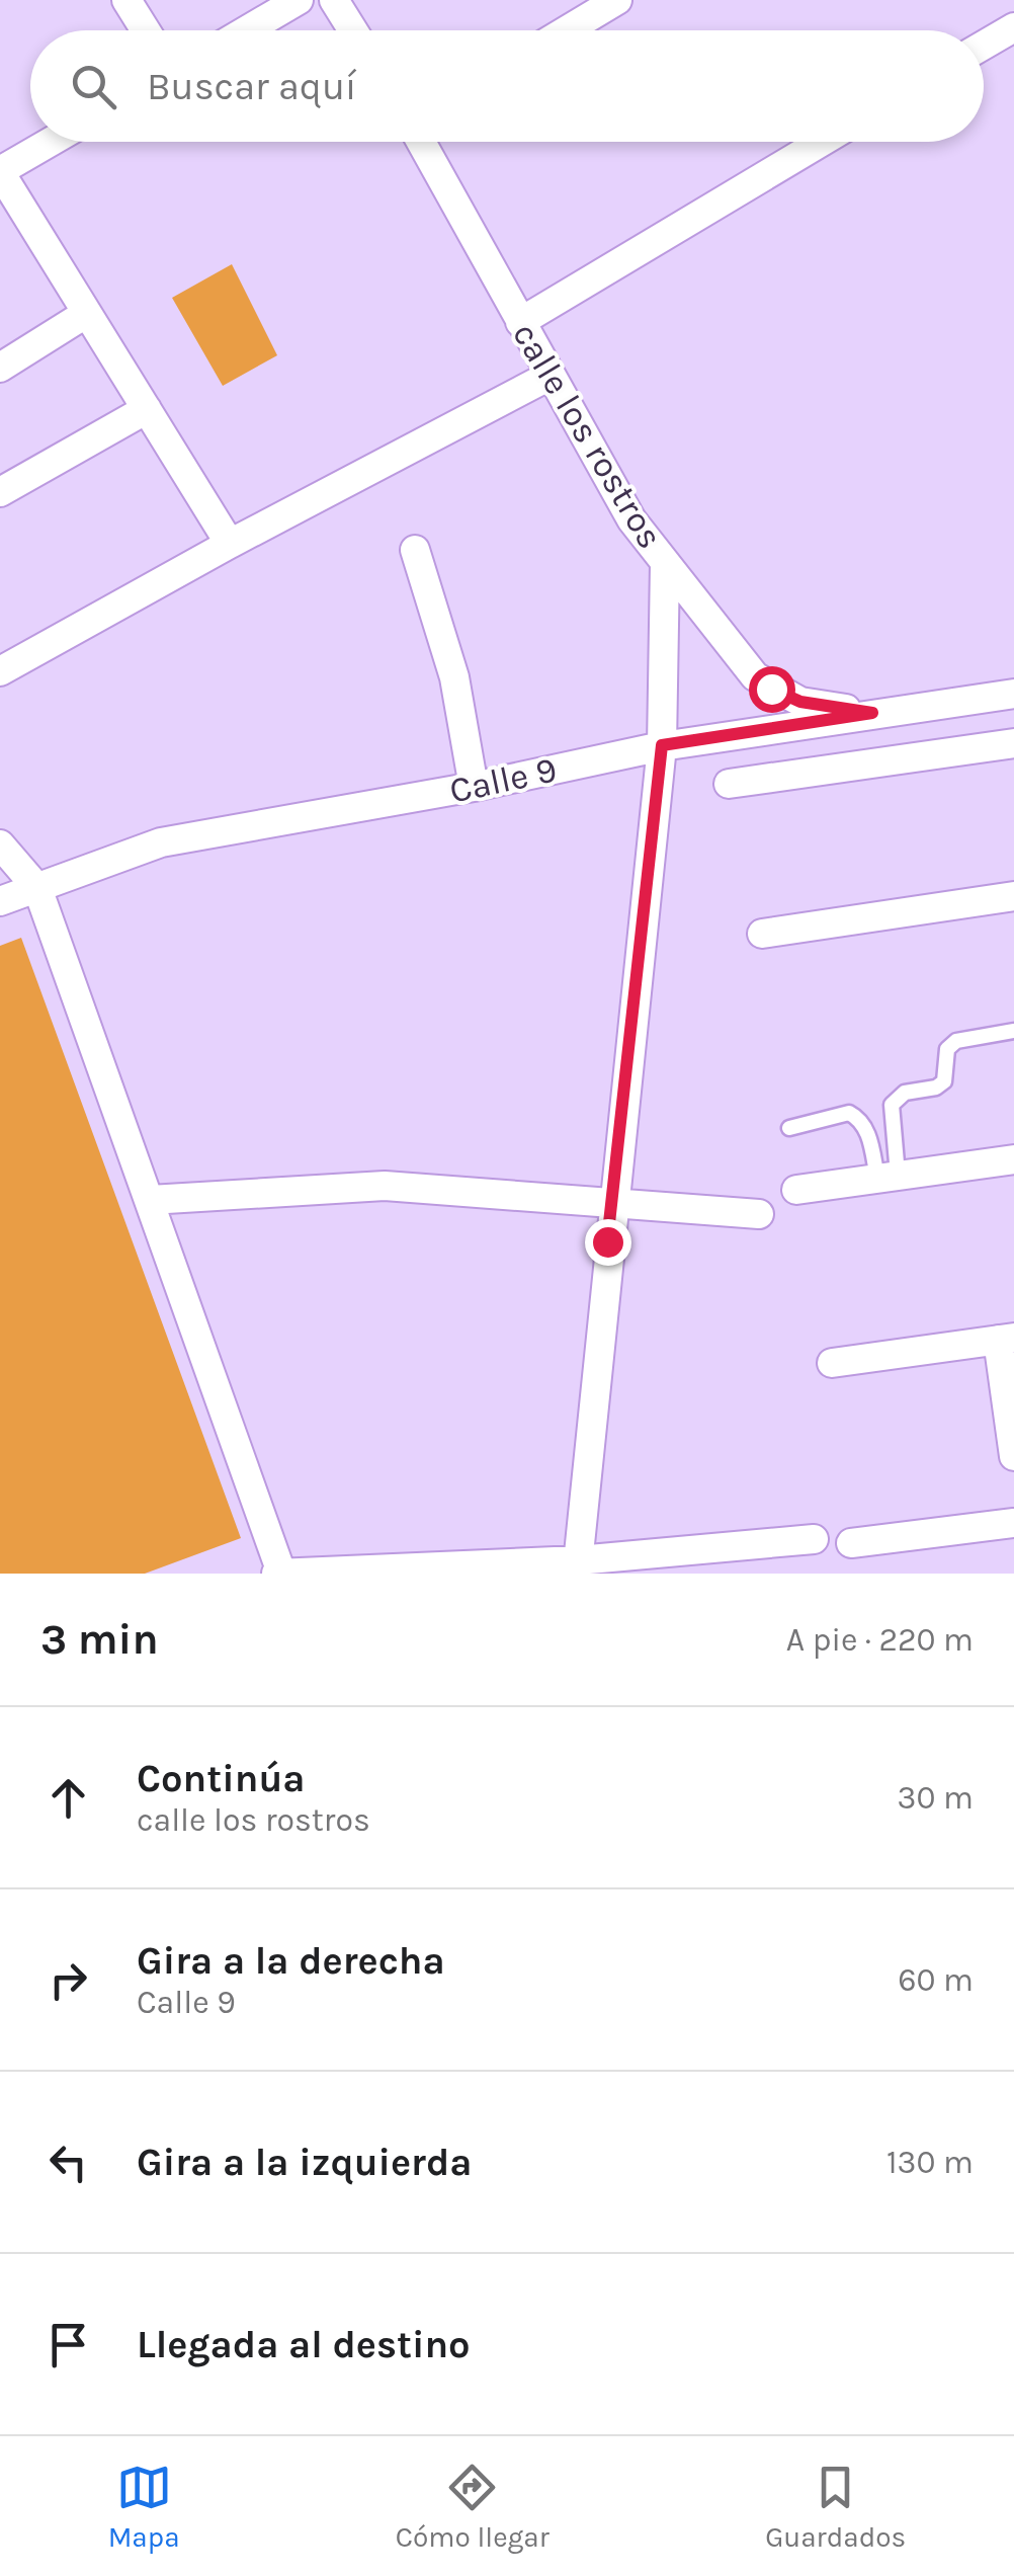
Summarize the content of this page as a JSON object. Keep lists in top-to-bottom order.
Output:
{
  "streets": {
    "street": ["calle los rostros", "Calle 9"]
  },
  "crossings": [
    ["calle los rostros", "Calle 9"]
  ],
  "page": {
    "search": "Buscar aquí",
    "heading": ["3 min", "A pie · 220 m"],
    "list": [
      ["Continúa", "calle los rostros", "30 m"],
      ["Gira a la derecha", "Calle 9", "60 m"],
      ["Gira a la izquierda", "130 m"],
      "Llegada al destino"
    ],
    "nav": ["Mapa", "Cómo llegar", "Guardados"]
  }
}
